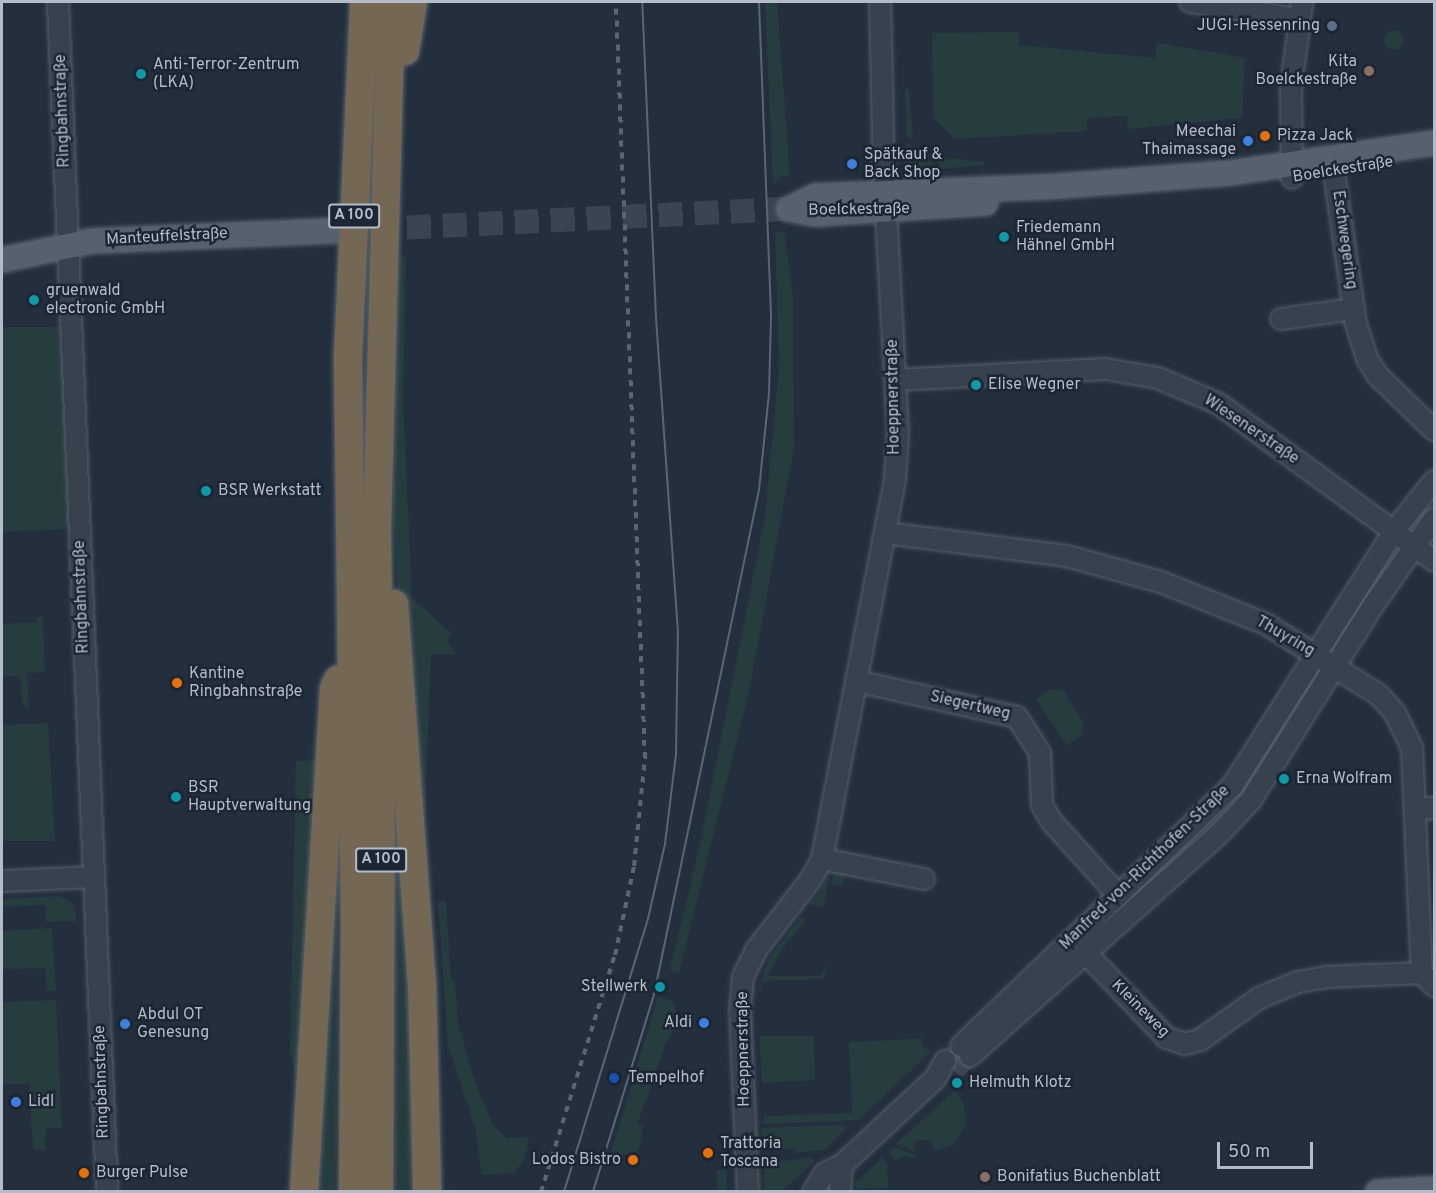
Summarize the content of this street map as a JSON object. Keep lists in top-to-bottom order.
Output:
{
  "streets": {
    "highway": ["A 100"],
    "main road": ["Boelckestraße", "Manteuffelstraße"],
    "street": [
      "Ringbahnstraße",
      "Eschwegering",
      "Hoeppnerstraße",
      "Wiesenerstraße",
      "Thuyring",
      "Siegertweg",
      "Manfred-von-Richthofen-Straße",
      "Kleineweg"
    ]
  },
  "crossings": [
    ["Ringbahnstraße", "Manteuffelstraße"],
    ["Boelckestraße", "Eschwegering"],
    ["Boelckestraße", "Hoeppnerstraße"],
    ["Hoeppnerstraße", "Wiesenerstraße"],
    ["Hoeppnerstraße", "Thuyring"],
    ["Hoeppnerstraße", "Siegertweg"],
    ["Wiesenerstraße", "Manfred-von-Richthofen-Straße"],
    ["Thuyring", "Manfred-von-Richthofen-Straße"],
    ["Thuyring", "Kleineweg"],
    ["Siegertweg", "Manfred-von-Richthofen-Straße"],
    ["Manfred-von-Richthofen-Straße", "Kleineweg"]
  ],
  "places": [
    "JUGI-Hessenring",
    "Kita Boelckestraße",
    "Anti-Terror-Zentrum (LKA)",
    "Pizza Jack",
    "Meechai Thaimassage",
    "Spätkauf & Back Shop",
    "Friedemann Hähnel GmbH",
    "gruenwald electronic GmbH",
    "Elise Wegner",
    "BSR Werkstatt",
    "Kantine Ringbahnstraße",
    "Erna Wolfram",
    "BSR Hauptverwaltung",
    "Stellwerk",
    "Aldi",
    "Abdul OT Genesung",
    "Tempelhof",
    "Helmuth Klotz",
    "Lidl",
    "Trattoria Toscana",
    "Lodos Bistro",
    "Burger Pulse",
    "Bonifatius Buchenblatt"
  ],
  "scale_bar": "50 m"
}
